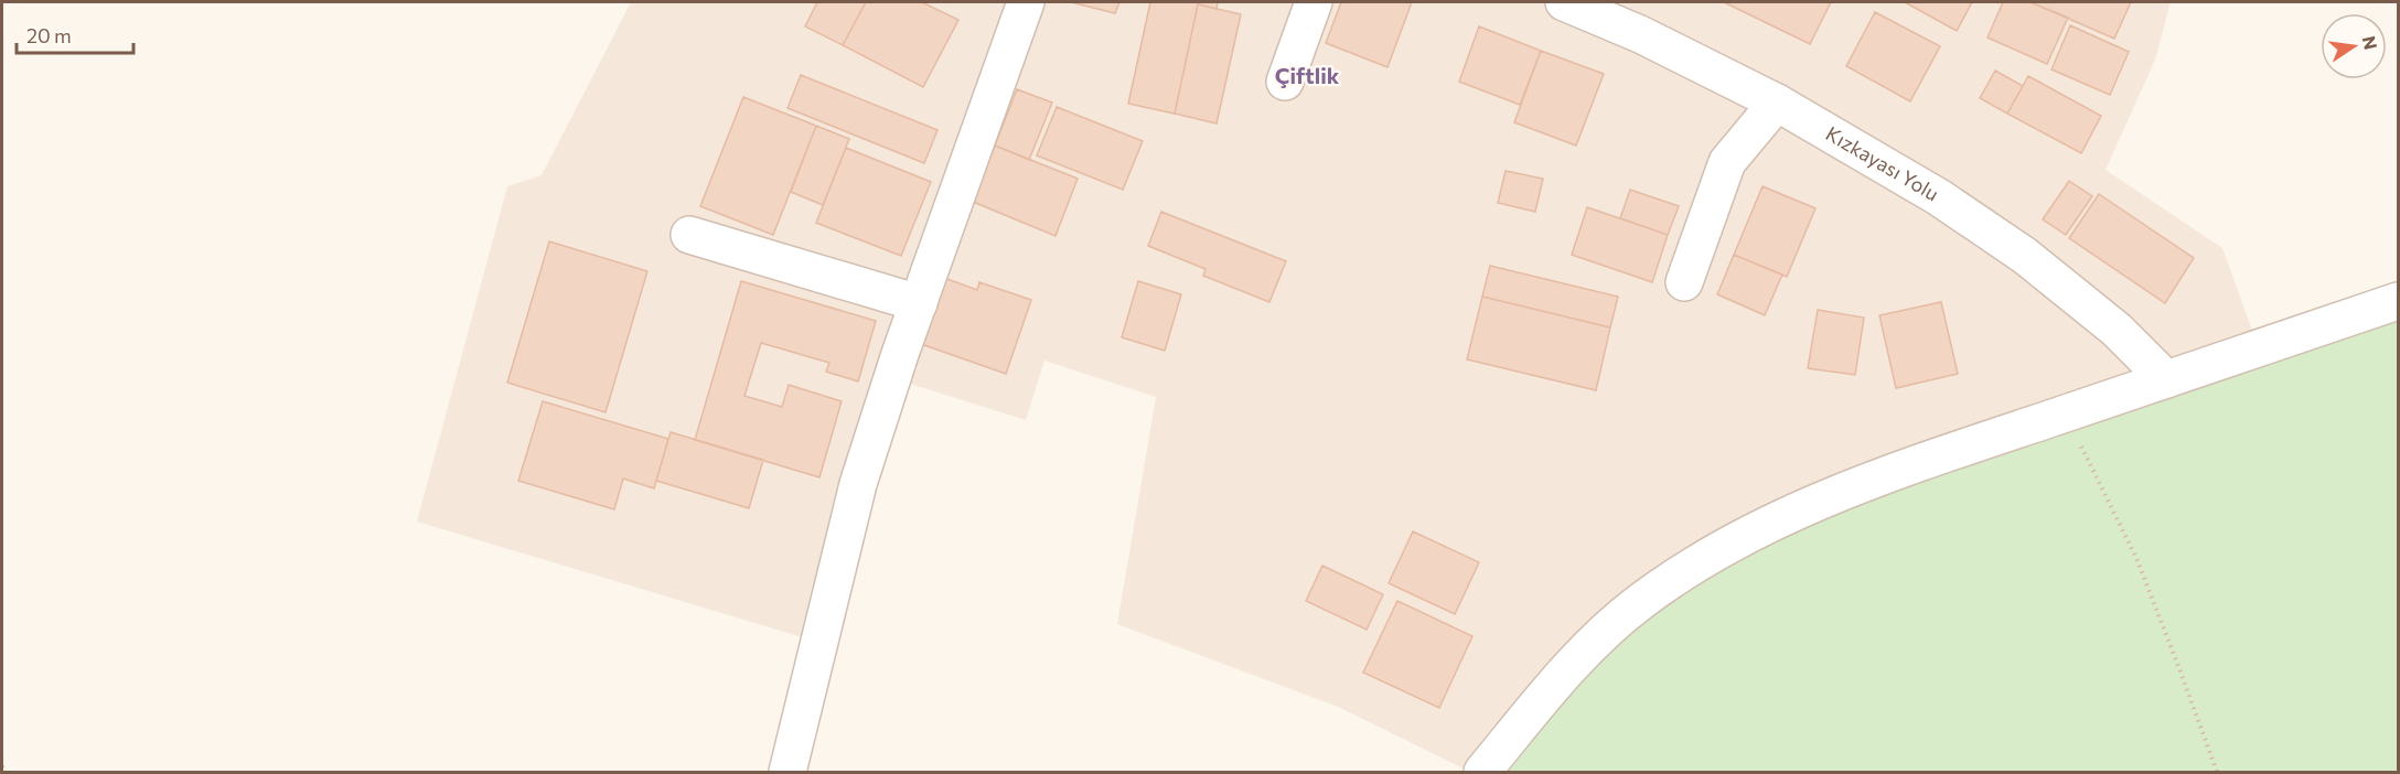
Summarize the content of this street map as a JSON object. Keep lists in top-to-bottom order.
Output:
{
  "streets": {
    "street": ["Kızkayası Yolu"]
  },
  "districts": ["Çiftlik"],
  "scale_bar": "20 m",
  "north": "right"
}
